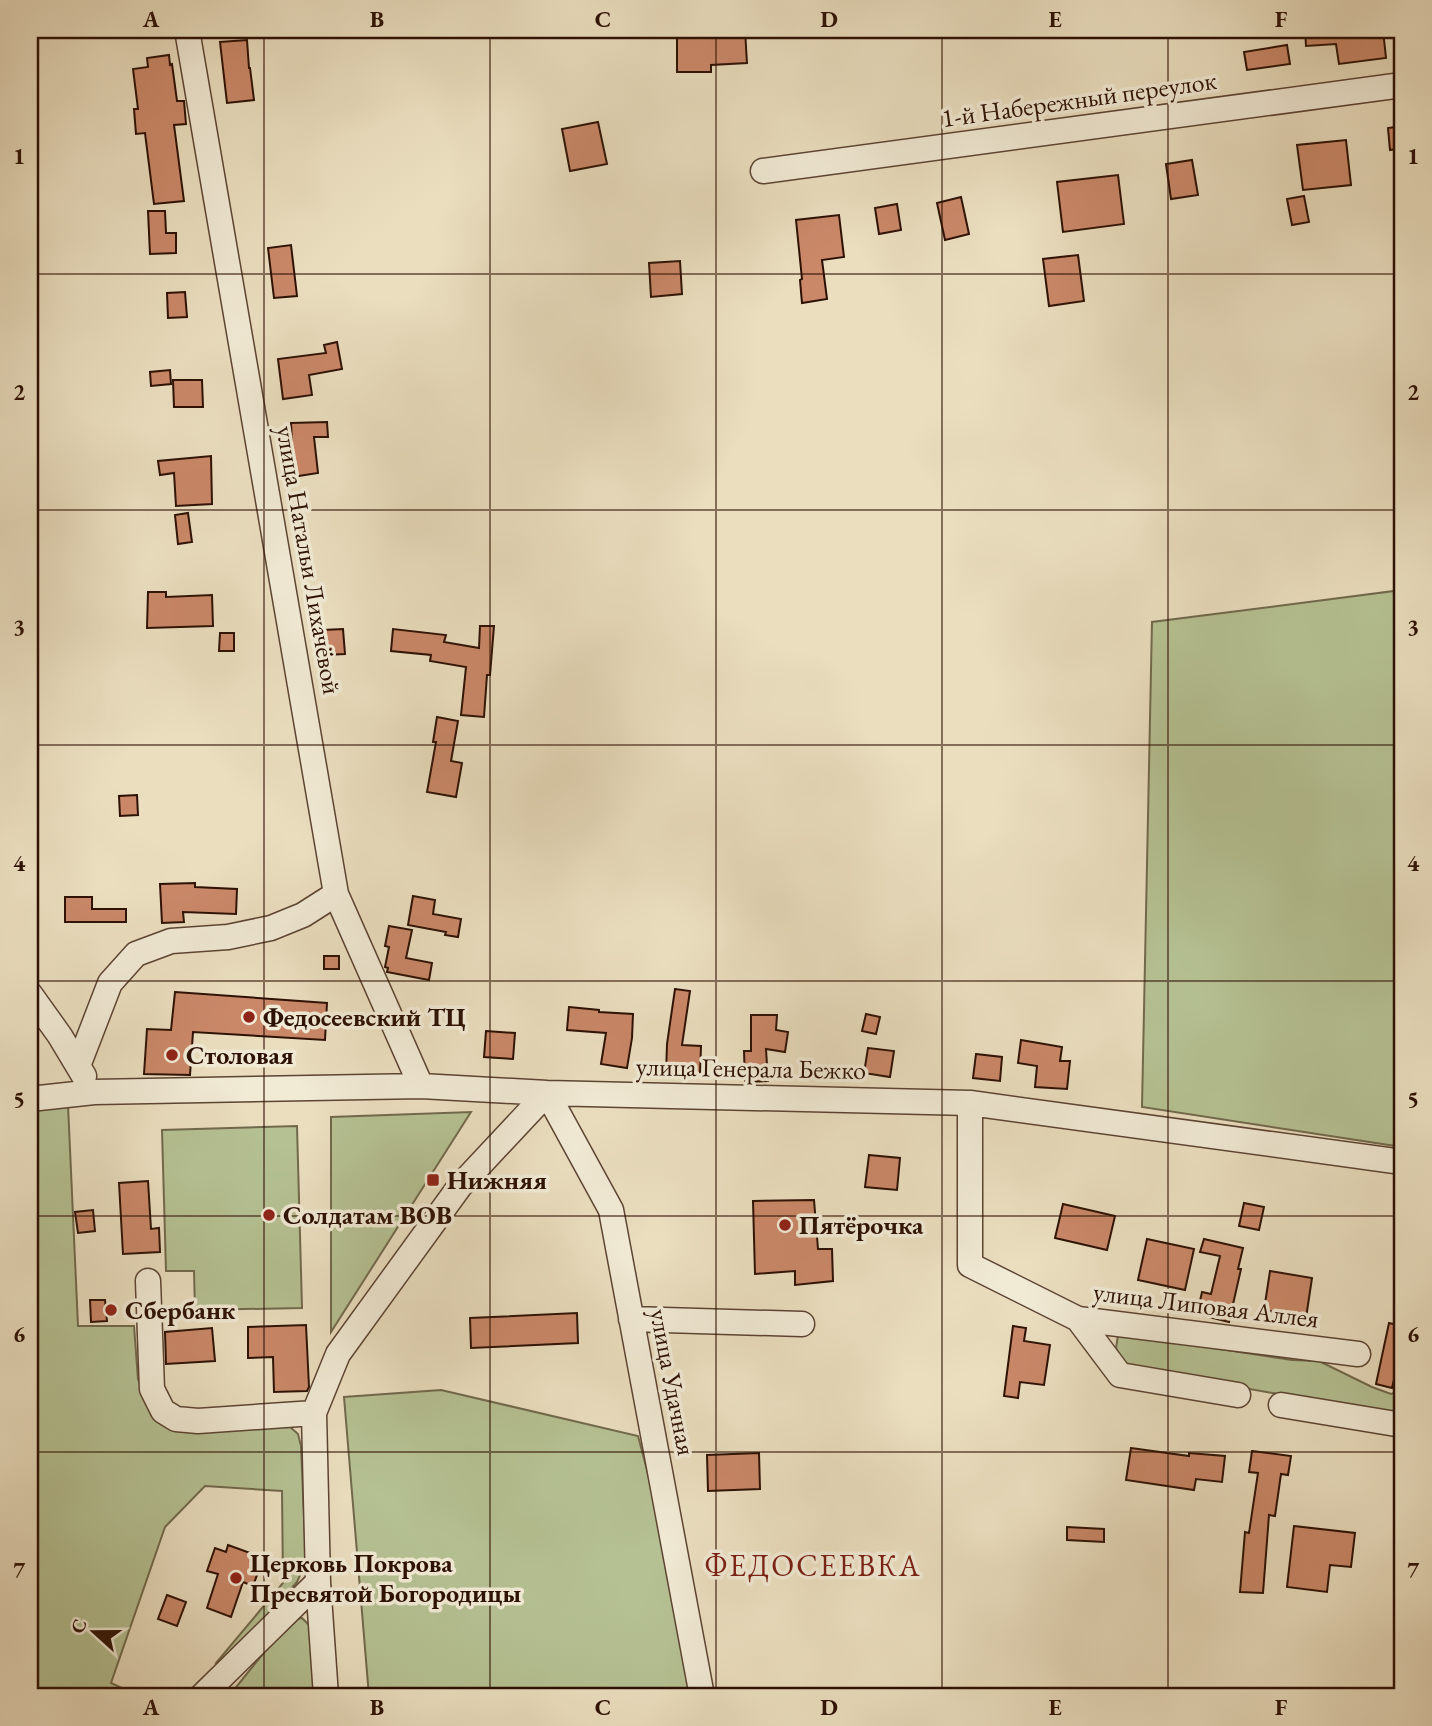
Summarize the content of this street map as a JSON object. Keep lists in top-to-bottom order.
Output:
{
  "streets": {
    "street": [
      "1-й Набережный переулок",
      "улица Натальи Лихачёвой",
      "улица Генерала Бежко",
      "улица Липовая Аллея",
      "улица Удачная"
    ]
  },
  "crossings": [
    ["улица Натальи Лихачёвой", "улица Генерала Бежко"],
    ["улица Генерала Бежко", "улица Липовая Аллея"],
    ["улица Генерала Бежко", "улица Удачная"]
  ],
  "districts": ["ФЕДОСЕЕВКА"],
  "places": {
    "other": [
      "Федосеевский ТЦ",
      "Столовая",
      "Солдатам ВОВ",
      "Пятёрочка",
      "Сбербанк",
      "Церковь Покрова Пресвятой Богородицы"
    ],
    "transit": ["Нижняя"]
  },
  "north": "left",
  "grid": {
    "columns": [
      "A",
      "B",
      "C",
      "D",
      "E",
      "F"
    ],
    "rows": [
      "1",
      "2",
      "3",
      "4",
      "5",
      "6",
      "7"
    ]
  }
}
